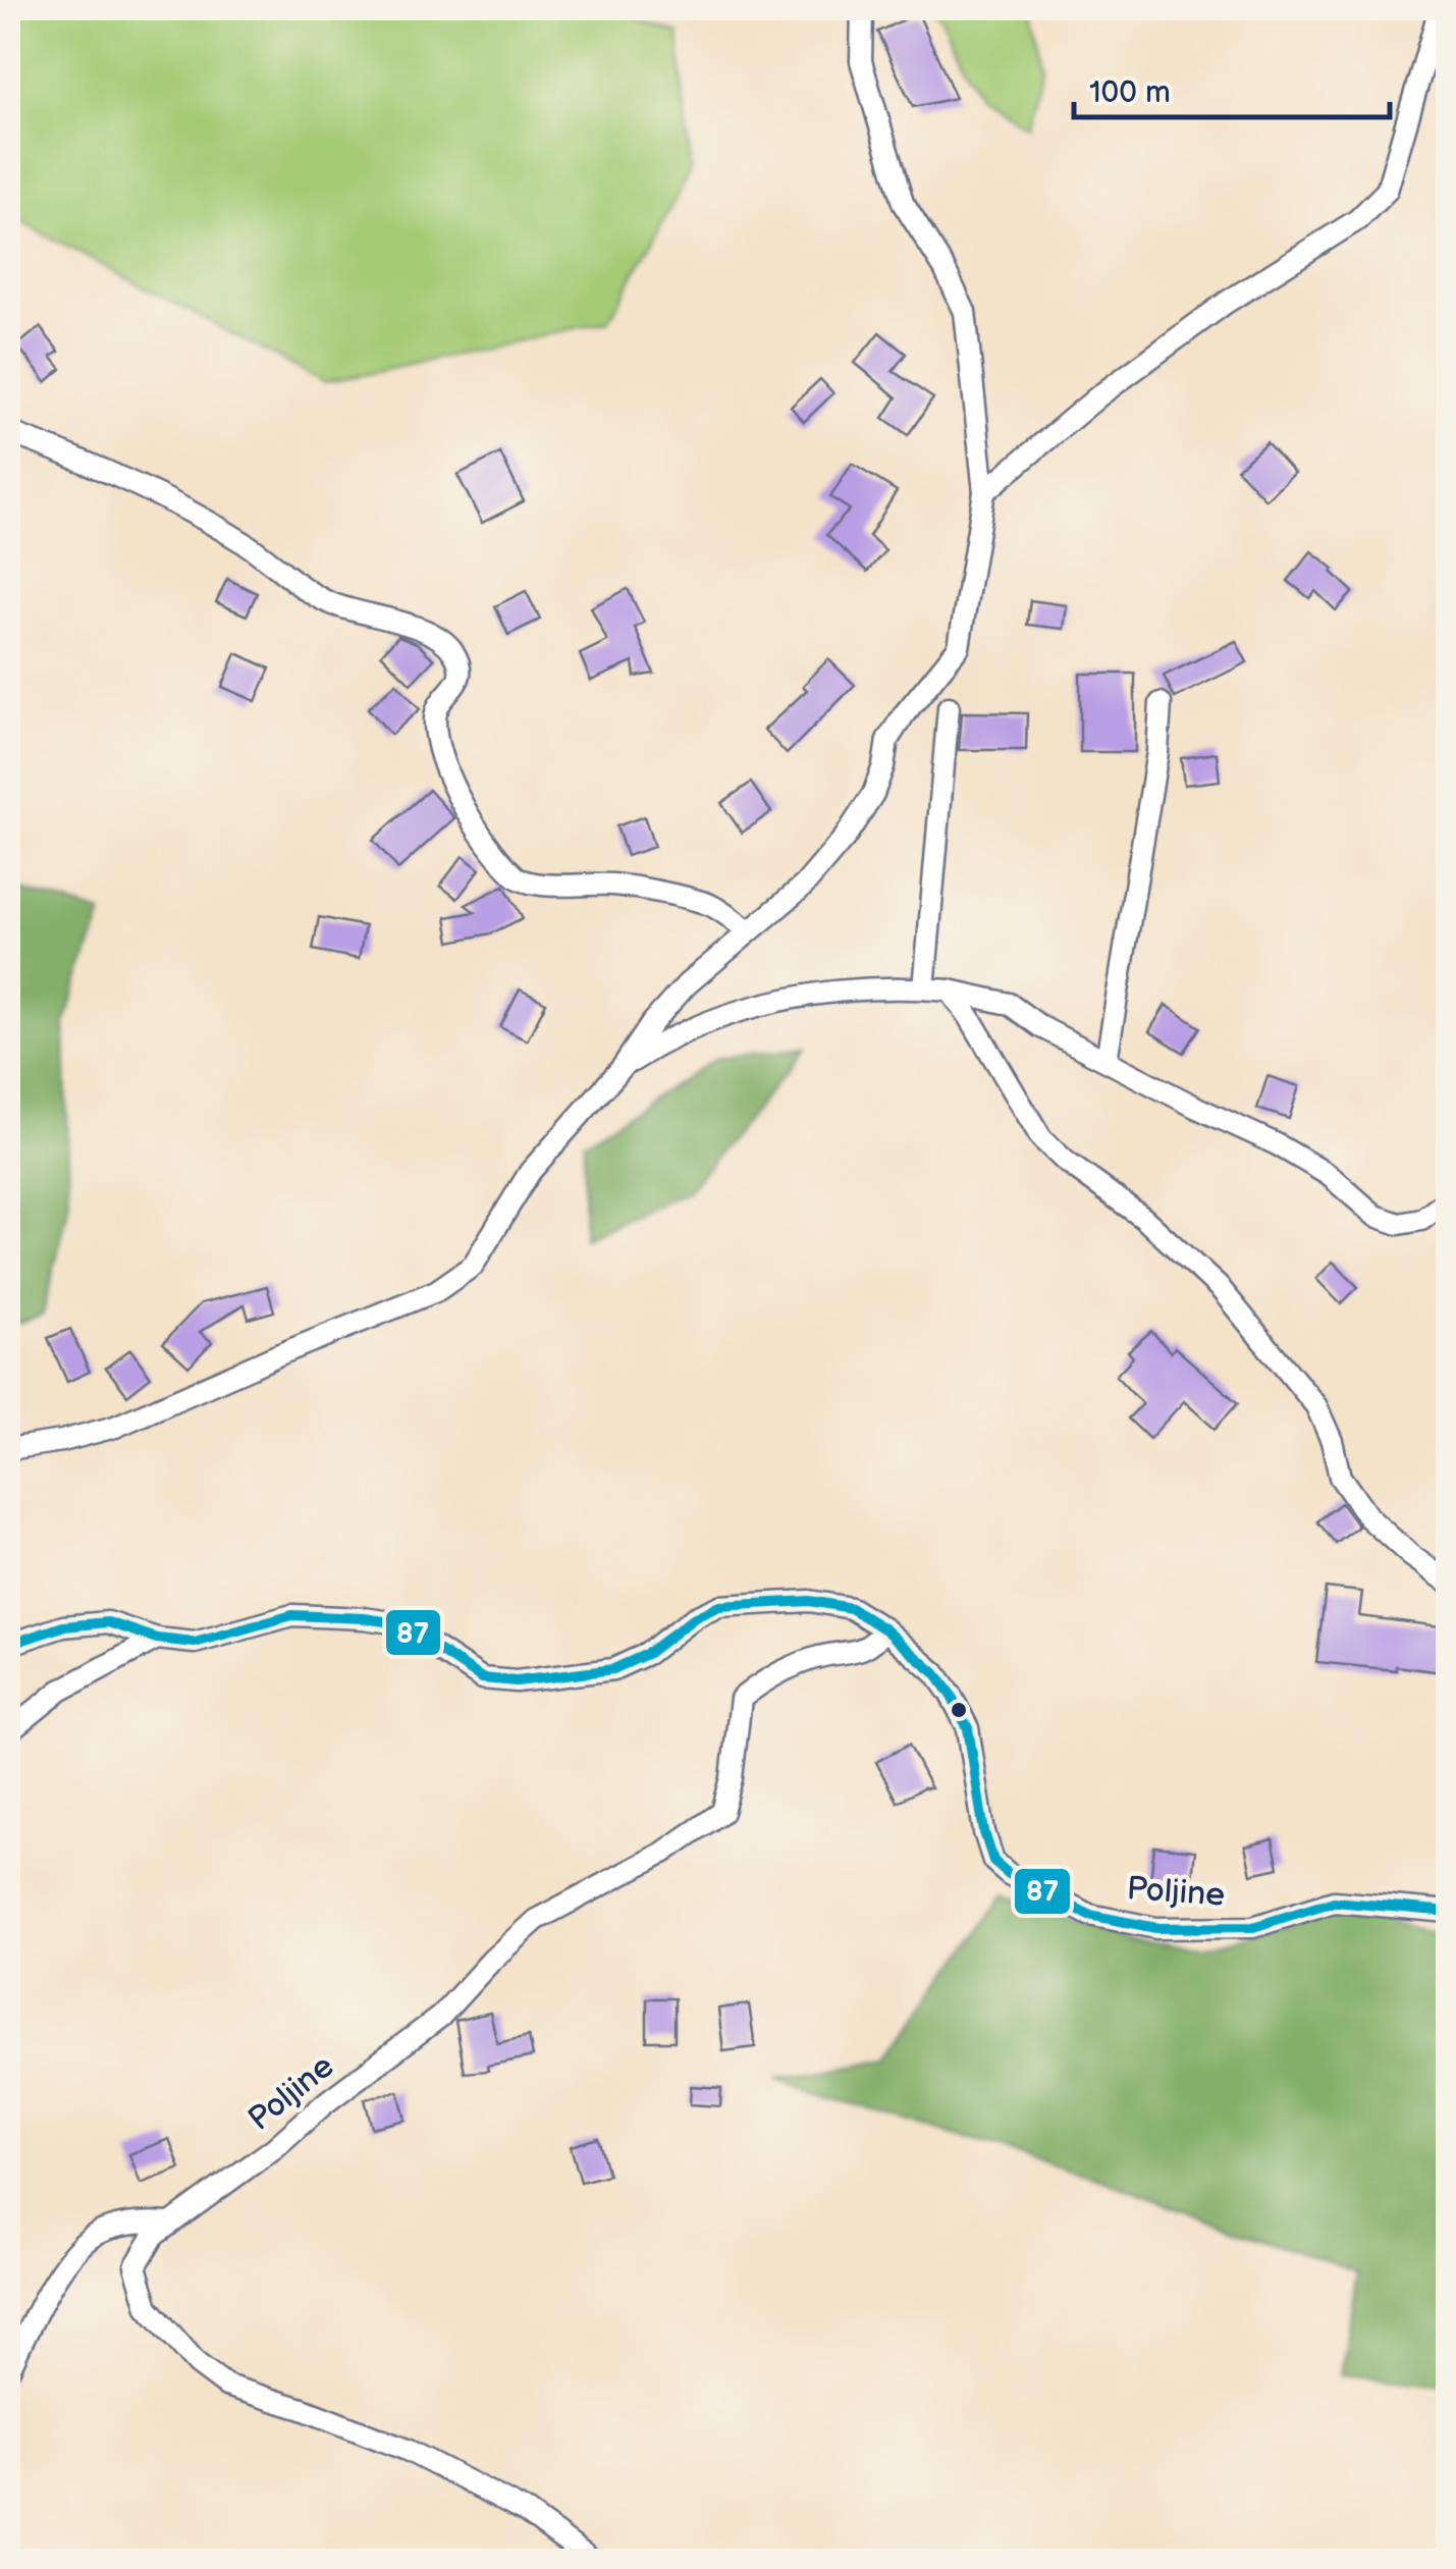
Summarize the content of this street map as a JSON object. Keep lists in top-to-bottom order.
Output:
{
  "streets": {
    "street": ["Poljine"]
  },
  "lines": ["transit line 87"],
  "scale_bar": "100 m"
}
